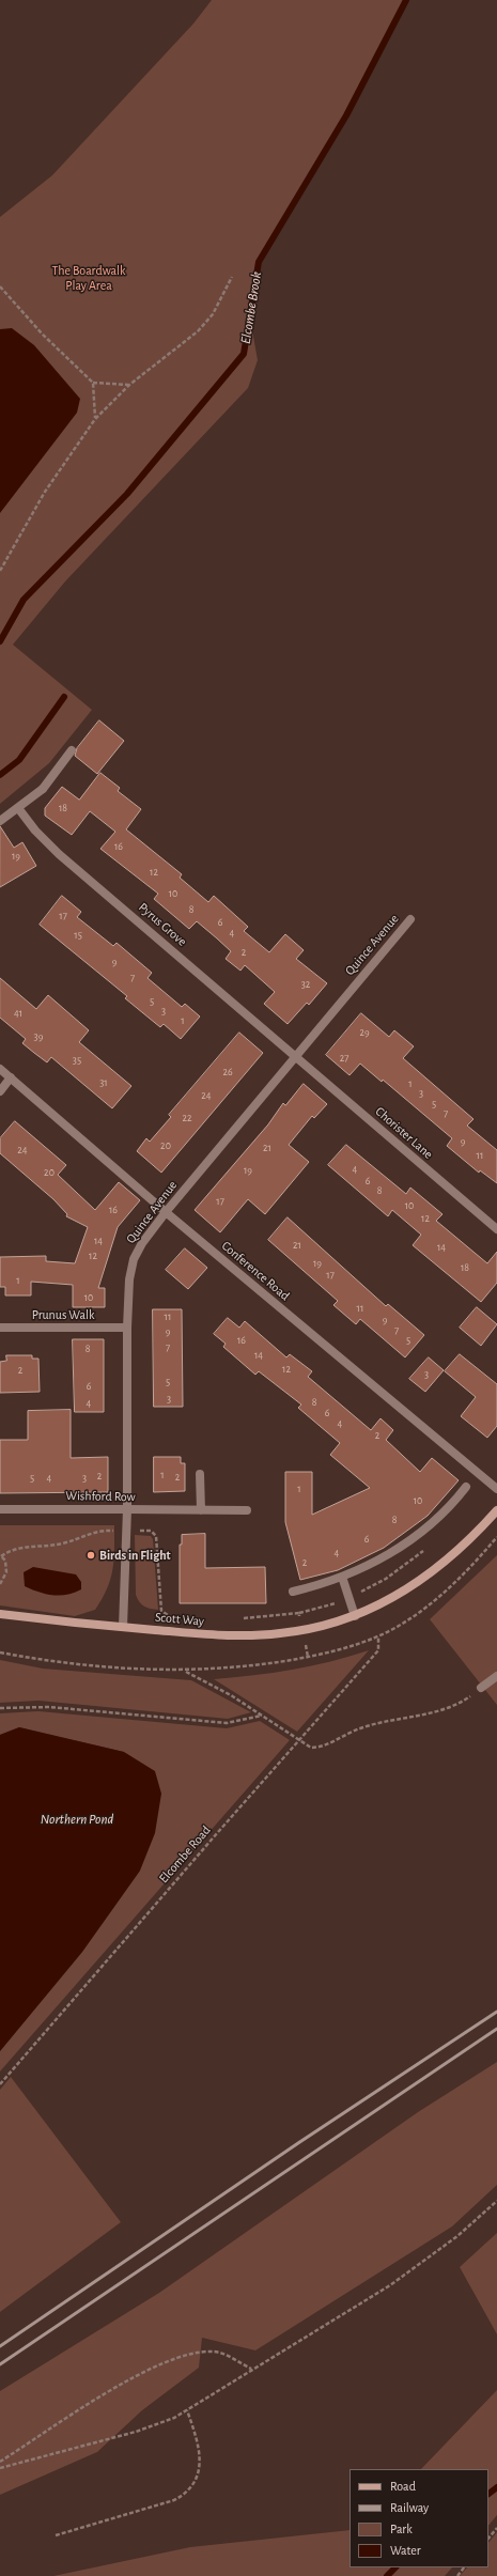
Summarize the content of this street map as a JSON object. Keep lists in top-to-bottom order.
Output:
{
  "streets": {
    "street": [
      "Pyrus Grove",
      "Quince Avenue",
      "Chorister Lane",
      "Conference Road",
      "Prunus Walk",
      "Wishford Row",
      "Scott Way"
    ],
    "path": ["Elcombe Road"]
  },
  "crossings": [
    ["Pyrus Grove", "Quince Avenue"],
    ["Pyrus Grove", "Chorister Lane"],
    ["Quince Avenue", "Chorister Lane"],
    ["Quince Avenue", "Conference Road"],
    ["Quince Avenue", "Prunus Walk"],
    ["Quince Avenue", "Wishford Row"],
    ["Quince Avenue", "Scott Way"]
  ],
  "water": ["Elcombe Brook", "Northern Pond"],
  "parks": ["The Boardwalk Play Area"],
  "places": ["Birds in Flight"],
  "house_numbers": [
    "18",
    "16",
    "19",
    "12",
    "10",
    "8",
    "17",
    "6",
    "4",
    "15",
    "2",
    "9",
    "7",
    "32",
    "5",
    "3",
    "41",
    "1",
    "29",
    "39",
    "27",
    "35",
    "26",
    "31",
    "1",
    "3",
    "24",
    "5",
    "7",
    "22",
    "9",
    "20",
    "21",
    "24",
    "11",
    "4",
    "19",
    "20",
    "6",
    "8",
    "17",
    "10",
    "16",
    "12",
    "14",
    "21",
    "14",
    "12",
    "19",
    "18",
    "17",
    "1",
    "10",
    "11",
    "11",
    "9",
    "7",
    "9",
    "16",
    "5",
    "7",
    "8",
    "14",
    "12",
    "2",
    "3",
    "5",
    "6",
    "3",
    "8",
    "4",
    "6",
    "4",
    "2",
    "1",
    "2",
    "2",
    "5",
    "4",
    "3",
    "1",
    "10",
    "8",
    "6",
    "4",
    "2"
  ],
  "legend": [
    "Road",
    "Railway",
    "Park",
    "Water"
  ]
}
